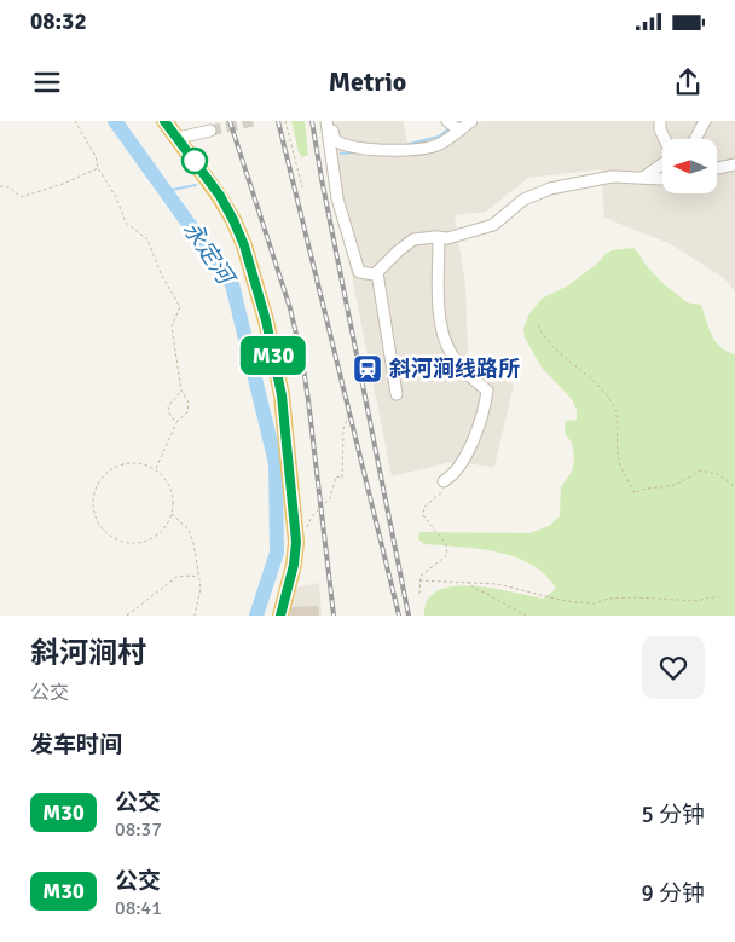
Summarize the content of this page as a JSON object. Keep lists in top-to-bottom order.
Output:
{
  "water": ["永定河"],
  "places": {
    "station": ["斜河涧线路所"]
  },
  "lines": ["bus line M30"],
  "north": "left",
  "page": {
    "status": "08:32",
    "header": "Metrio",
    "on_map": "M30",
    "heading": [
      ["斜河涧村", "公交"],
      "发车时间"
    ],
    "list": [
      {
        "mark": "M30",
        "name": "公交",
        "note": "08:37",
        "value": "5 分钟"
      },
      {
        "mark": "M30",
        "name": "公交",
        "note": "08:41",
        "value": "9 分钟"
      }
    ]
  }
}
